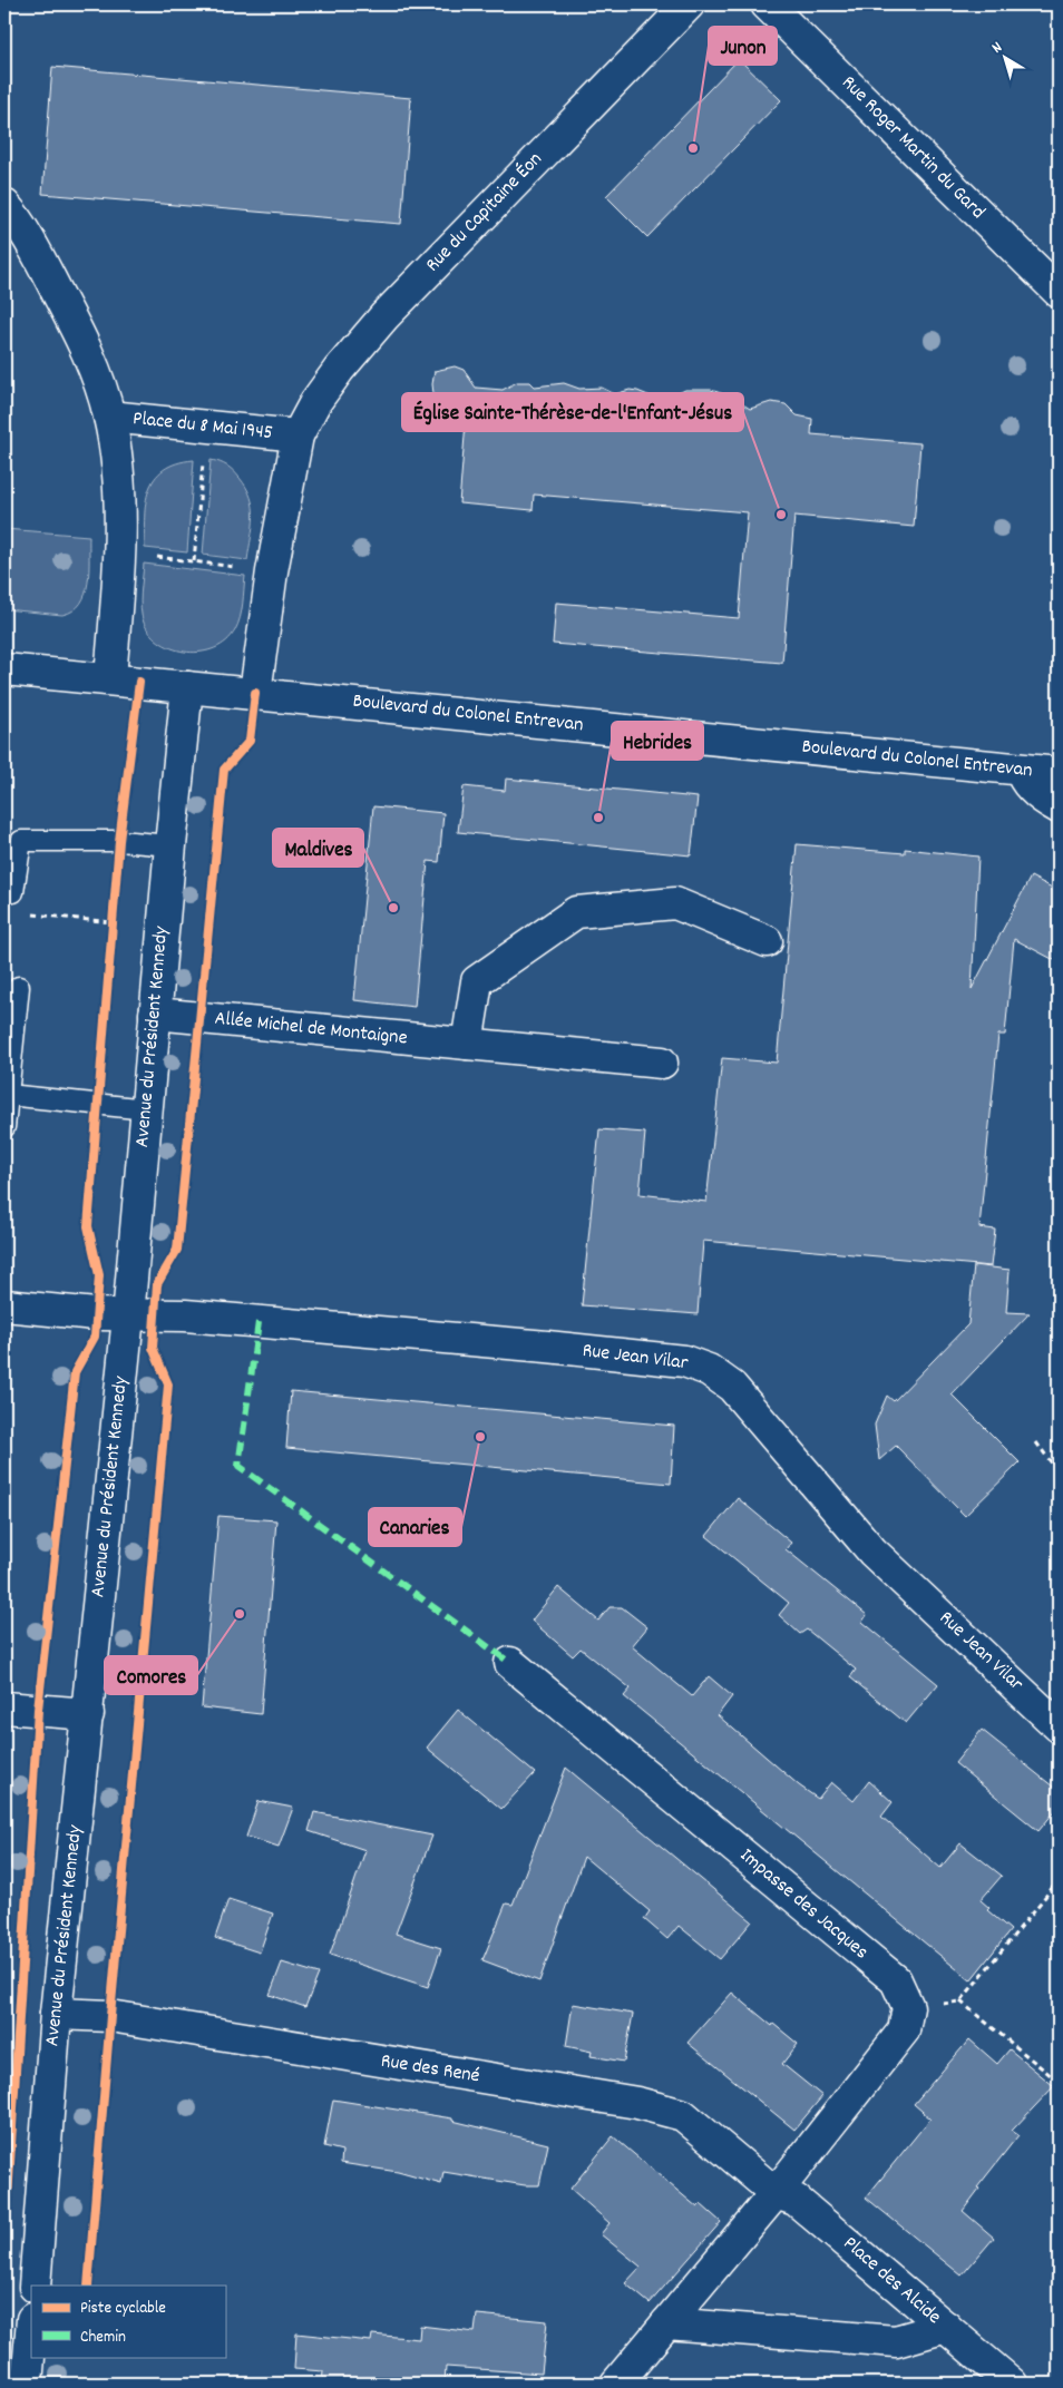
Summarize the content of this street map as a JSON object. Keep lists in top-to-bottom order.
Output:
{
  "streets": {
    "street": [
      "Rue Roger Martin du Gard",
      "Rue du Capitaine Éon",
      "Place du 8 Mai 1945",
      "Boulevard du Colonel Entrevan",
      "Allée Michel de Montaigne",
      "Avenue du Président Kennedy",
      "Rue Jean Vilar",
      "Impasse des Jacques",
      "Rue des René",
      "Place des Alcide"
    ]
  },
  "crossings": [
    ["Rue du Capitaine Éon", "Place du 8 Mai 1945"],
    ["Place du 8 Mai 1945", "Boulevard du Colonel Entrevan"],
    ["Boulevard du Colonel Entrevan", "Avenue du Président Kennedy"],
    ["Allée Michel de Montaigne", "Avenue du Président Kennedy"],
    ["Avenue du Président Kennedy", "Rue Jean Vilar"],
    ["Avenue du Président Kennedy", "Rue des René"],
    ["Rue des René", "Place des Alcide"]
  ],
  "places": [
    "Junon",
    "Église Sainte-Thérèse-de-l'Enfant-Jésus",
    "Hebrides",
    "Maldives",
    "Canaries",
    "Comores"
  ],
  "legend": ["Piste cyclable", "Chemin"],
  "north": "top left"
}
